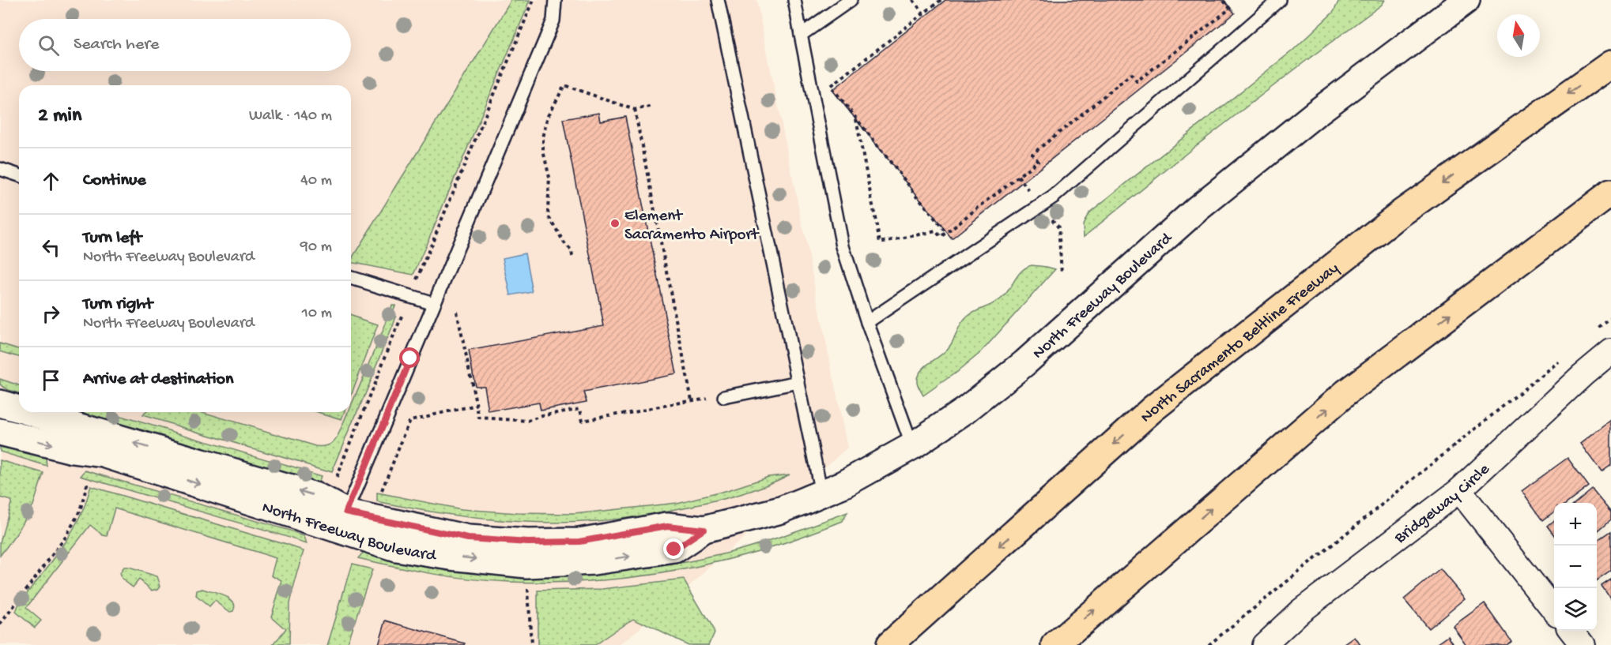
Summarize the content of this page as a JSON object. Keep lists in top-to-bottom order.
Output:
{
  "streets": {
    "highway": ["North Sacramento Beltline Freeway"],
    "street": ["North Freeway Boulevard", "Bridgeway Circle"]
  },
  "places": ["Element Sacramento Airport"],
  "north": "top",
  "page": {
    "search": "Search here",
    "heading": ["2 min", "Walk · 140 m"],
    "list": [
      ["Continue", "40 m"],
      ["Turn left", "North Freeway Boulevard", "90 m"],
      ["Turn right", "North Freeway Boulevard", "10 m"],
      "Arrive at destination"
    ],
    "map_buttons": ["+", "−"]
  }
}
